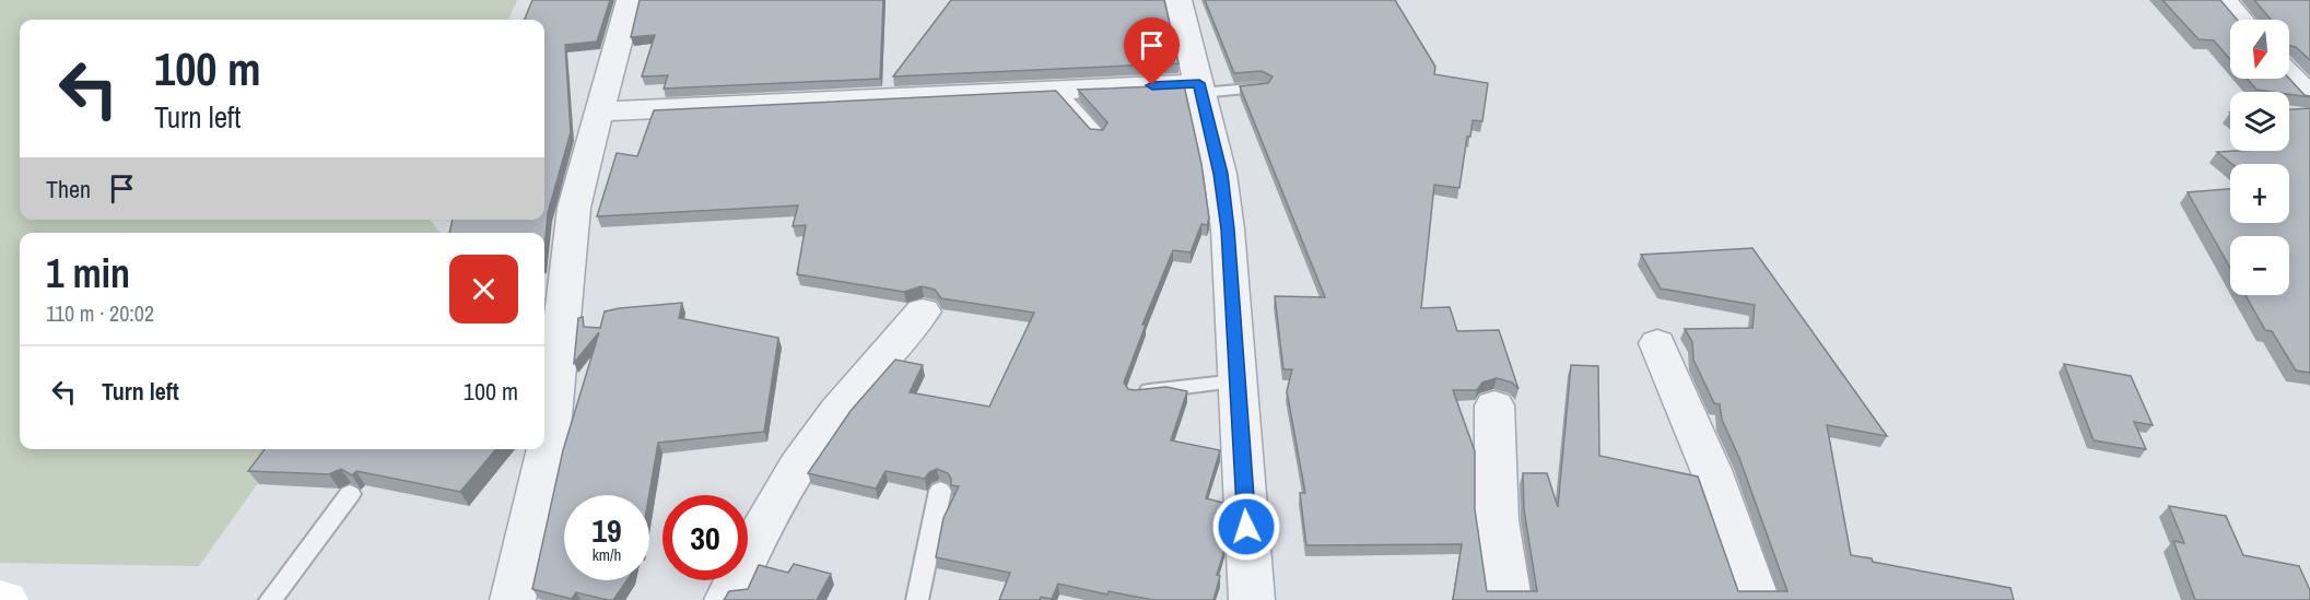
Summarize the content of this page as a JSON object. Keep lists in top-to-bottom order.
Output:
{
  "north": "bottom",
  "page": {
    "map_buttons": ["+", "−"],
    "turn": ["100 m", "Turn left"],
    "then": "Then",
    "heading": ["1 min", "110 m · 20:02"],
    "list": [
      {
        "name": "Turn left",
        "value": "100 m"
      }
    ],
    "speed": "19 km/h",
    "limit": "30"
  }
}
